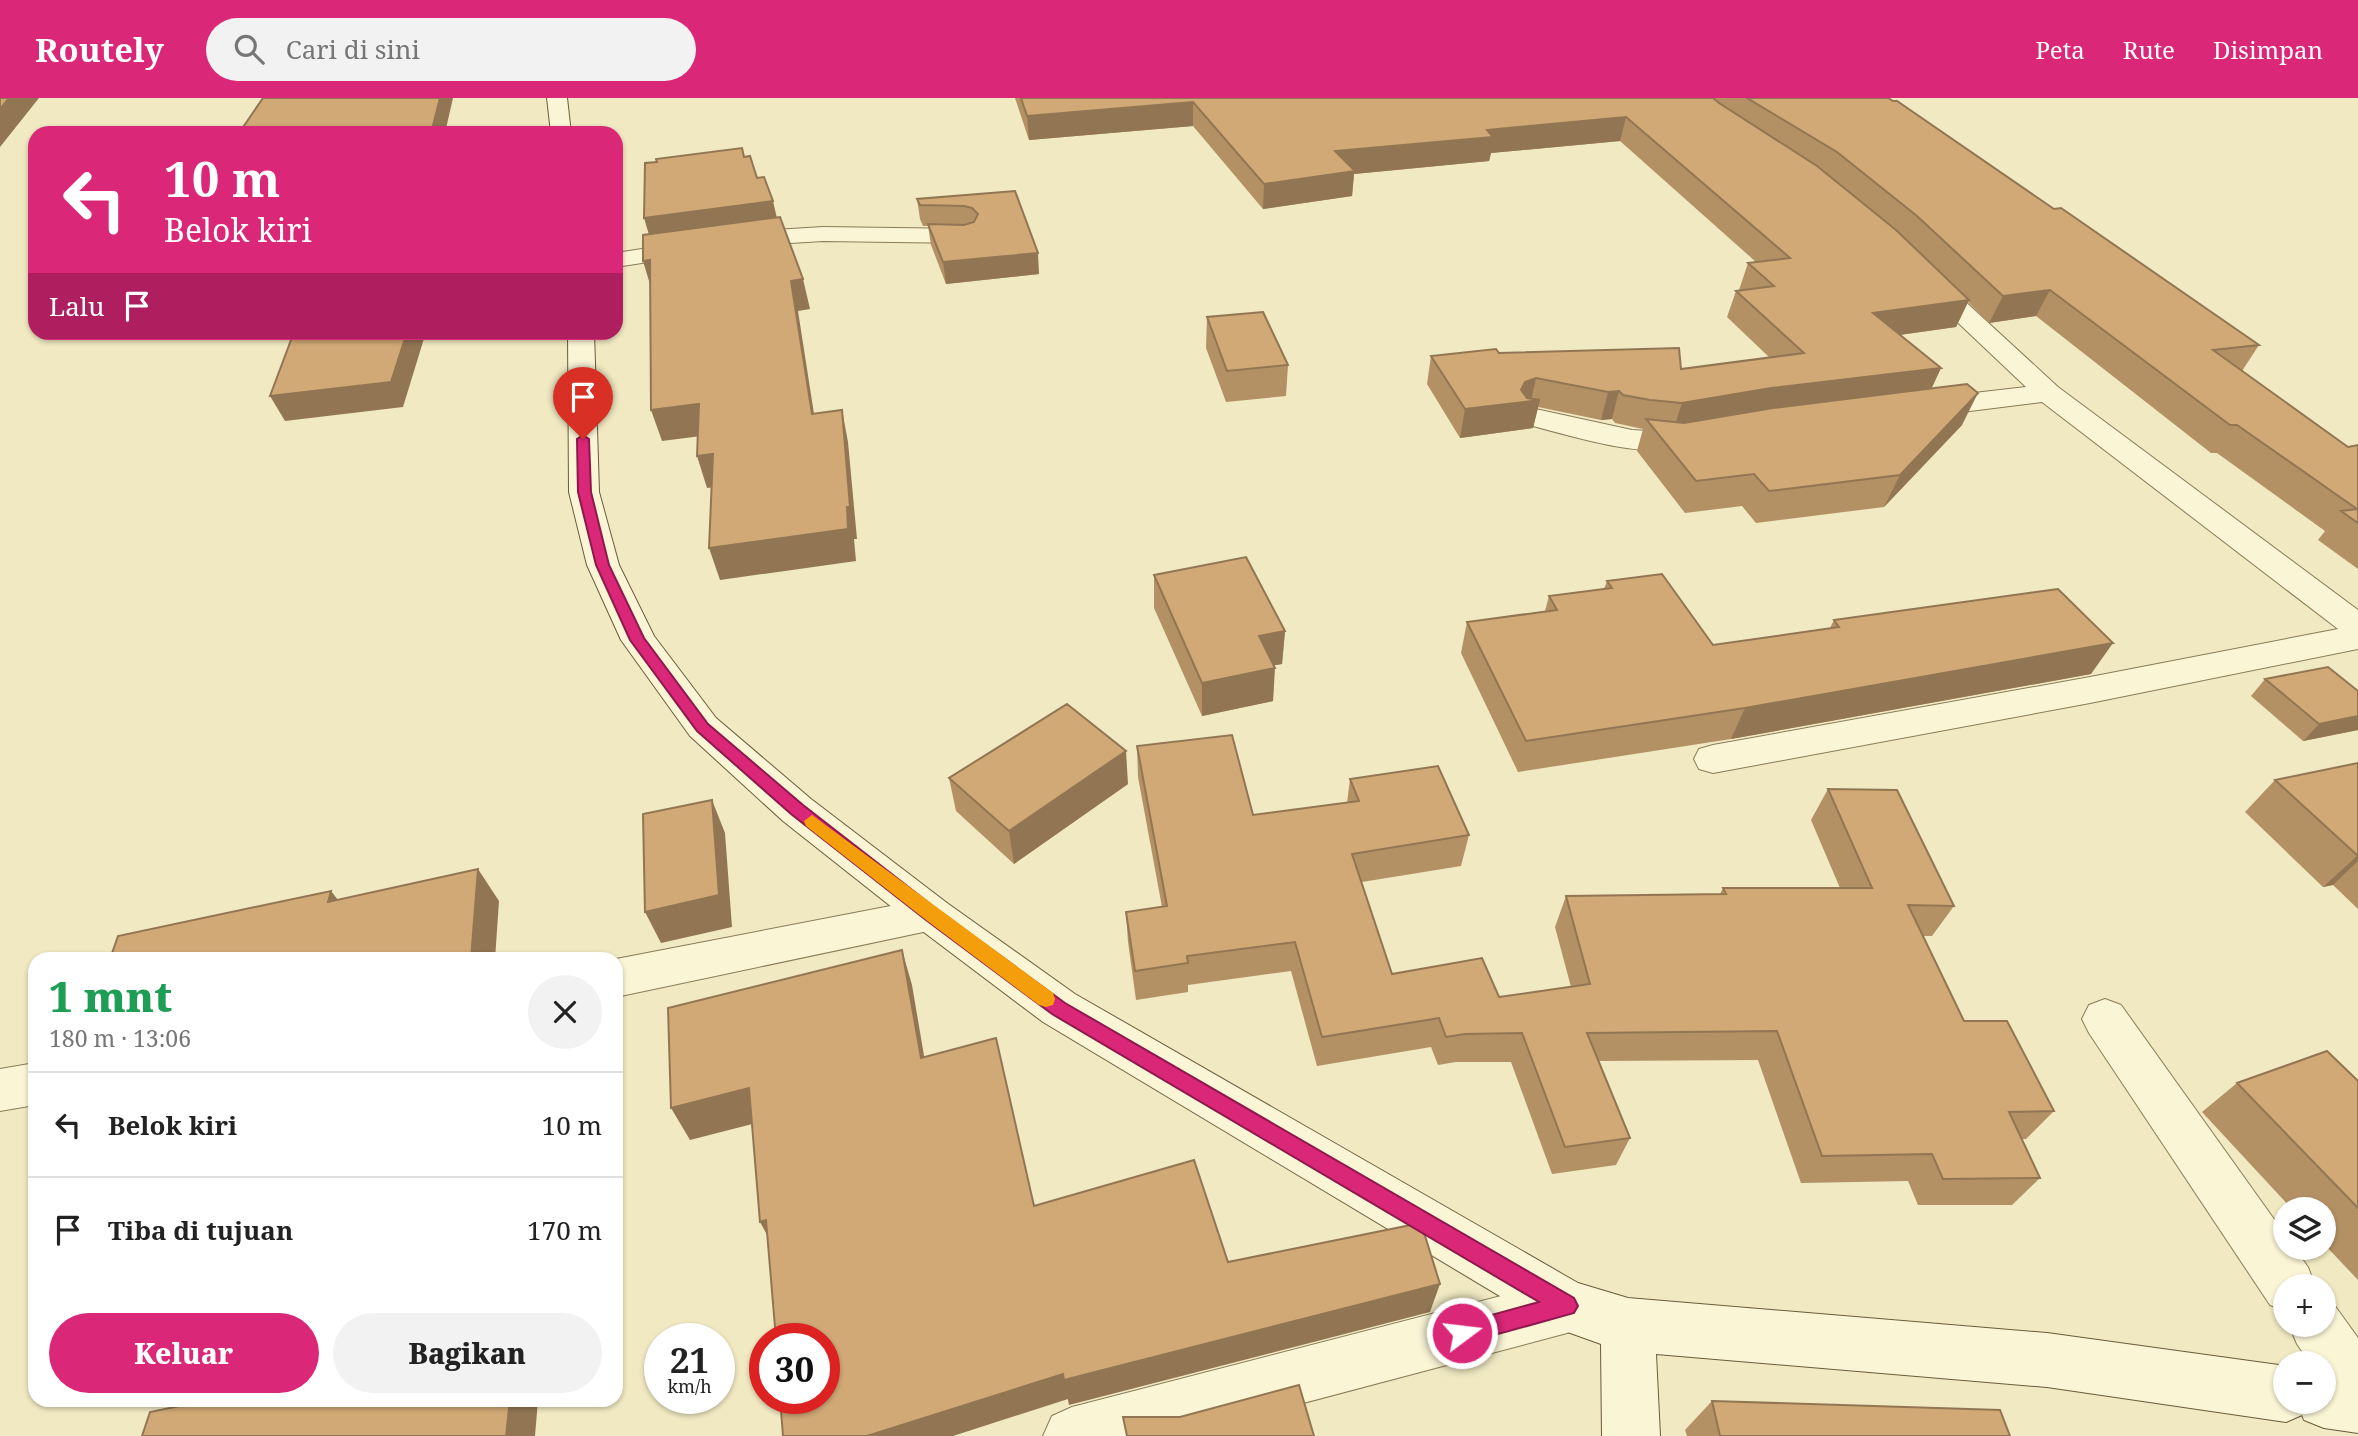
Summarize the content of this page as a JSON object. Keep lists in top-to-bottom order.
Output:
{
  "page": {
    "header": "Routely",
    "search": "Cari di sini",
    "nav": ["Peta", "Rute", "Disimpan"],
    "turn": ["10 m", "Belok kiri"],
    "then": "Lalu",
    "heading": ["1 mnt", "180 m · 13:06"],
    "list": [
      {
        "name": "Belok kiri",
        "value": "10 m"
      },
      {
        "name": "Tiba di tujuan",
        "value": "170 m"
      }
    ],
    "map_buttons": ["+", "−"],
    "buttons": ["Keluar", "Bagikan"],
    "speed": "21 km/h",
    "limit": "30"
  }
}
